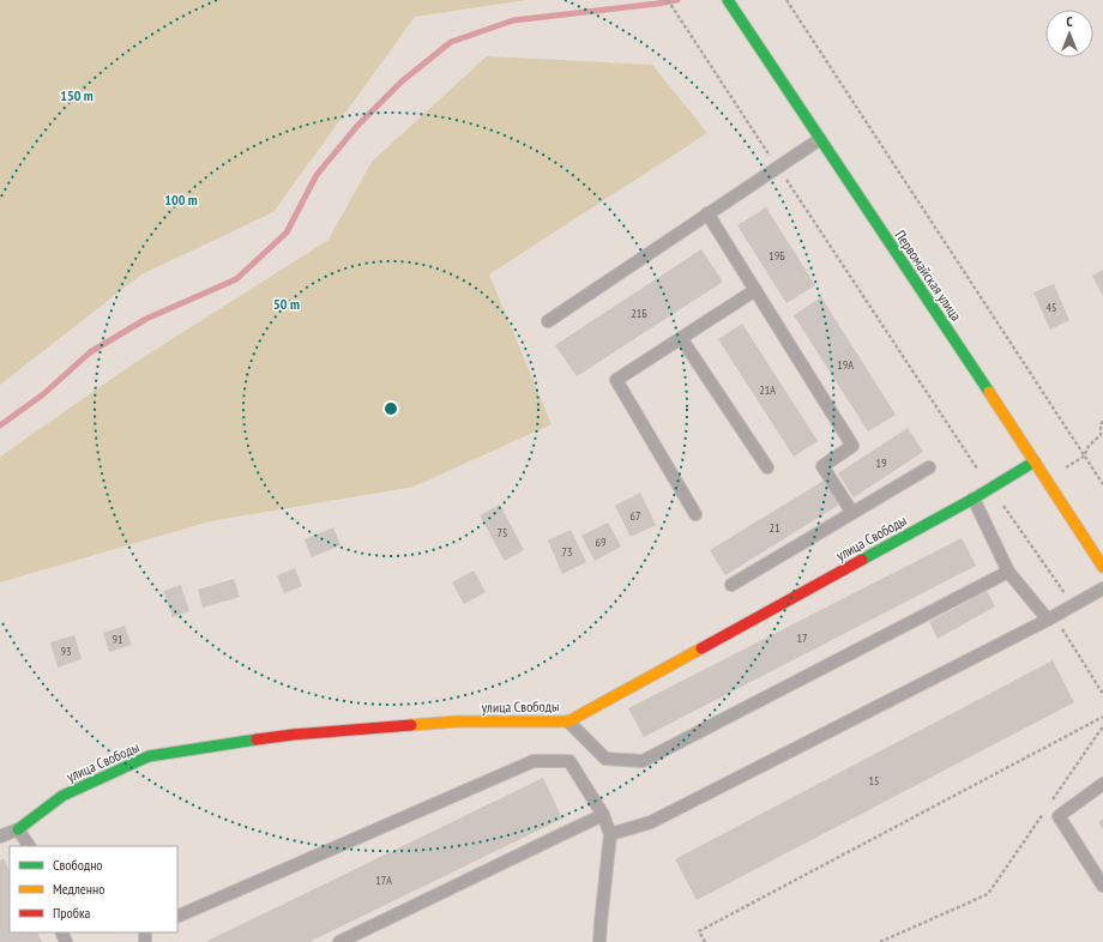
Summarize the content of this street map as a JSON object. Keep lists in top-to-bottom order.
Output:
{
  "streets": {
    "street": ["Первомайская улица", "улица Свободы"]
  },
  "crossings": [
    ["Первомайская улица", "улица Свободы"]
  ],
  "house_numbers": [
    "19Б",
    "45",
    "21Б",
    "19А",
    "21А",
    "19",
    "67",
    "21",
    "75",
    "69",
    "73",
    "17",
    "91",
    "93",
    "15",
    "17А"
  ],
  "legend": ["Свободно", "Медленно", "Пробка"],
  "north": "top",
  "rings": ["150 m", "100 m", "50 m"]
}
